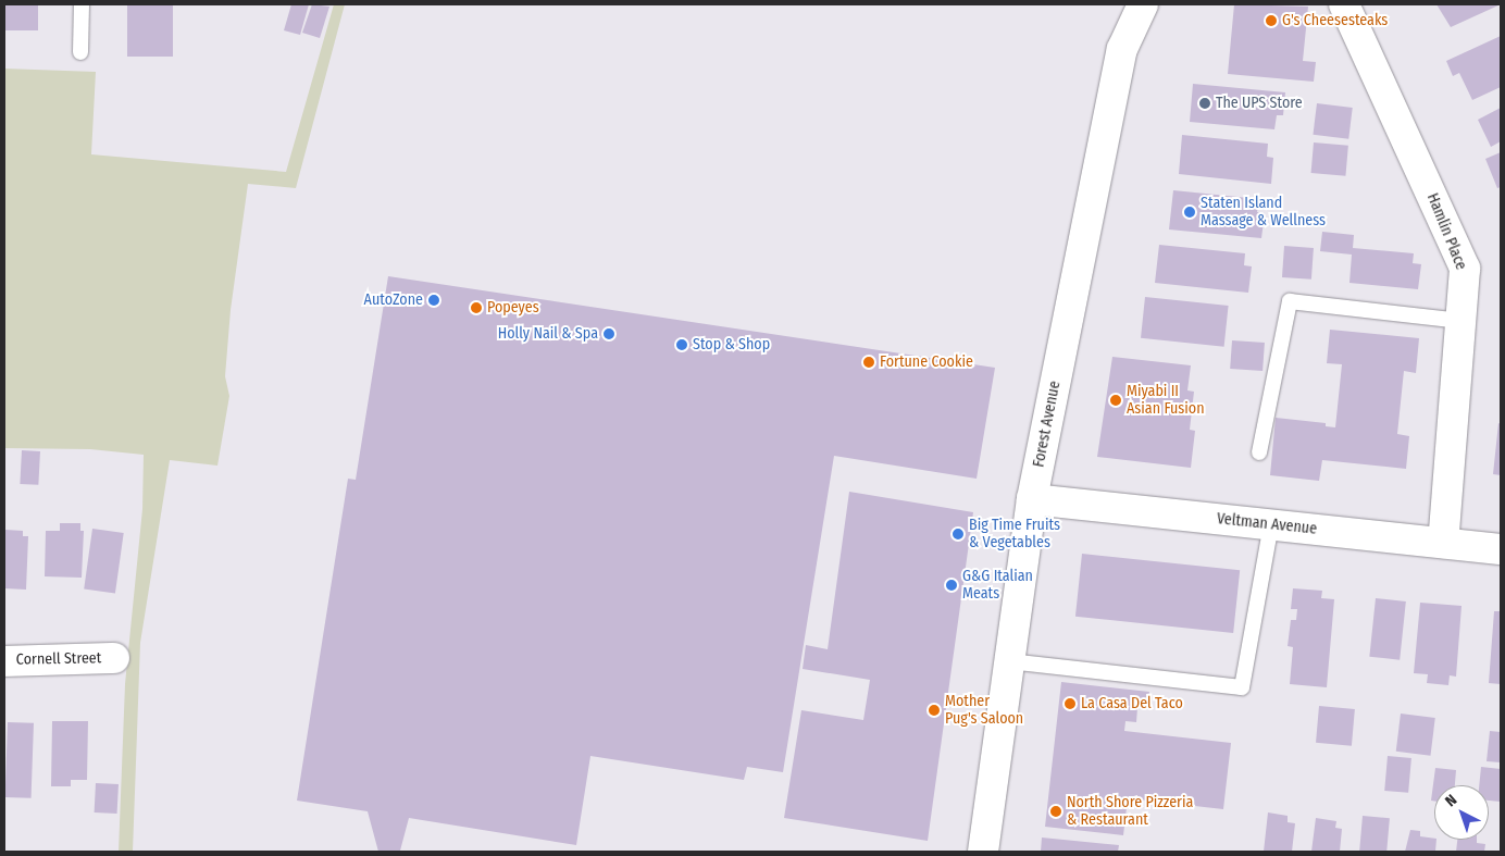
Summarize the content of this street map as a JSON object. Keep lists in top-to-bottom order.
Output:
{
  "streets": {
    "street": [
      "Hamlin Place",
      "Forest Avenue",
      "Veltman Avenue",
      "Cornell Street"
    ]
  },
  "crossings": [
    ["Hamlin Place", "Veltman Avenue"],
    ["Forest Avenue", "Veltman Avenue"]
  ],
  "places": [
    "G's Cheesesteaks",
    "The UPS Store",
    "Staten Island Massage & Wellness",
    "AutoZone",
    "Popeyes",
    "Holly Nail & Spa",
    "Stop & Shop",
    "Fortune Cookie",
    "Miyabi II Asian Fusion",
    "Big Time Fruits & Vegetables",
    "G&G Italian Meats",
    "La Casa Del Taco",
    "Mother Pug's Saloon",
    "North Shore Pizzeria & Restaurant"
  ],
  "north": "top left"
}
